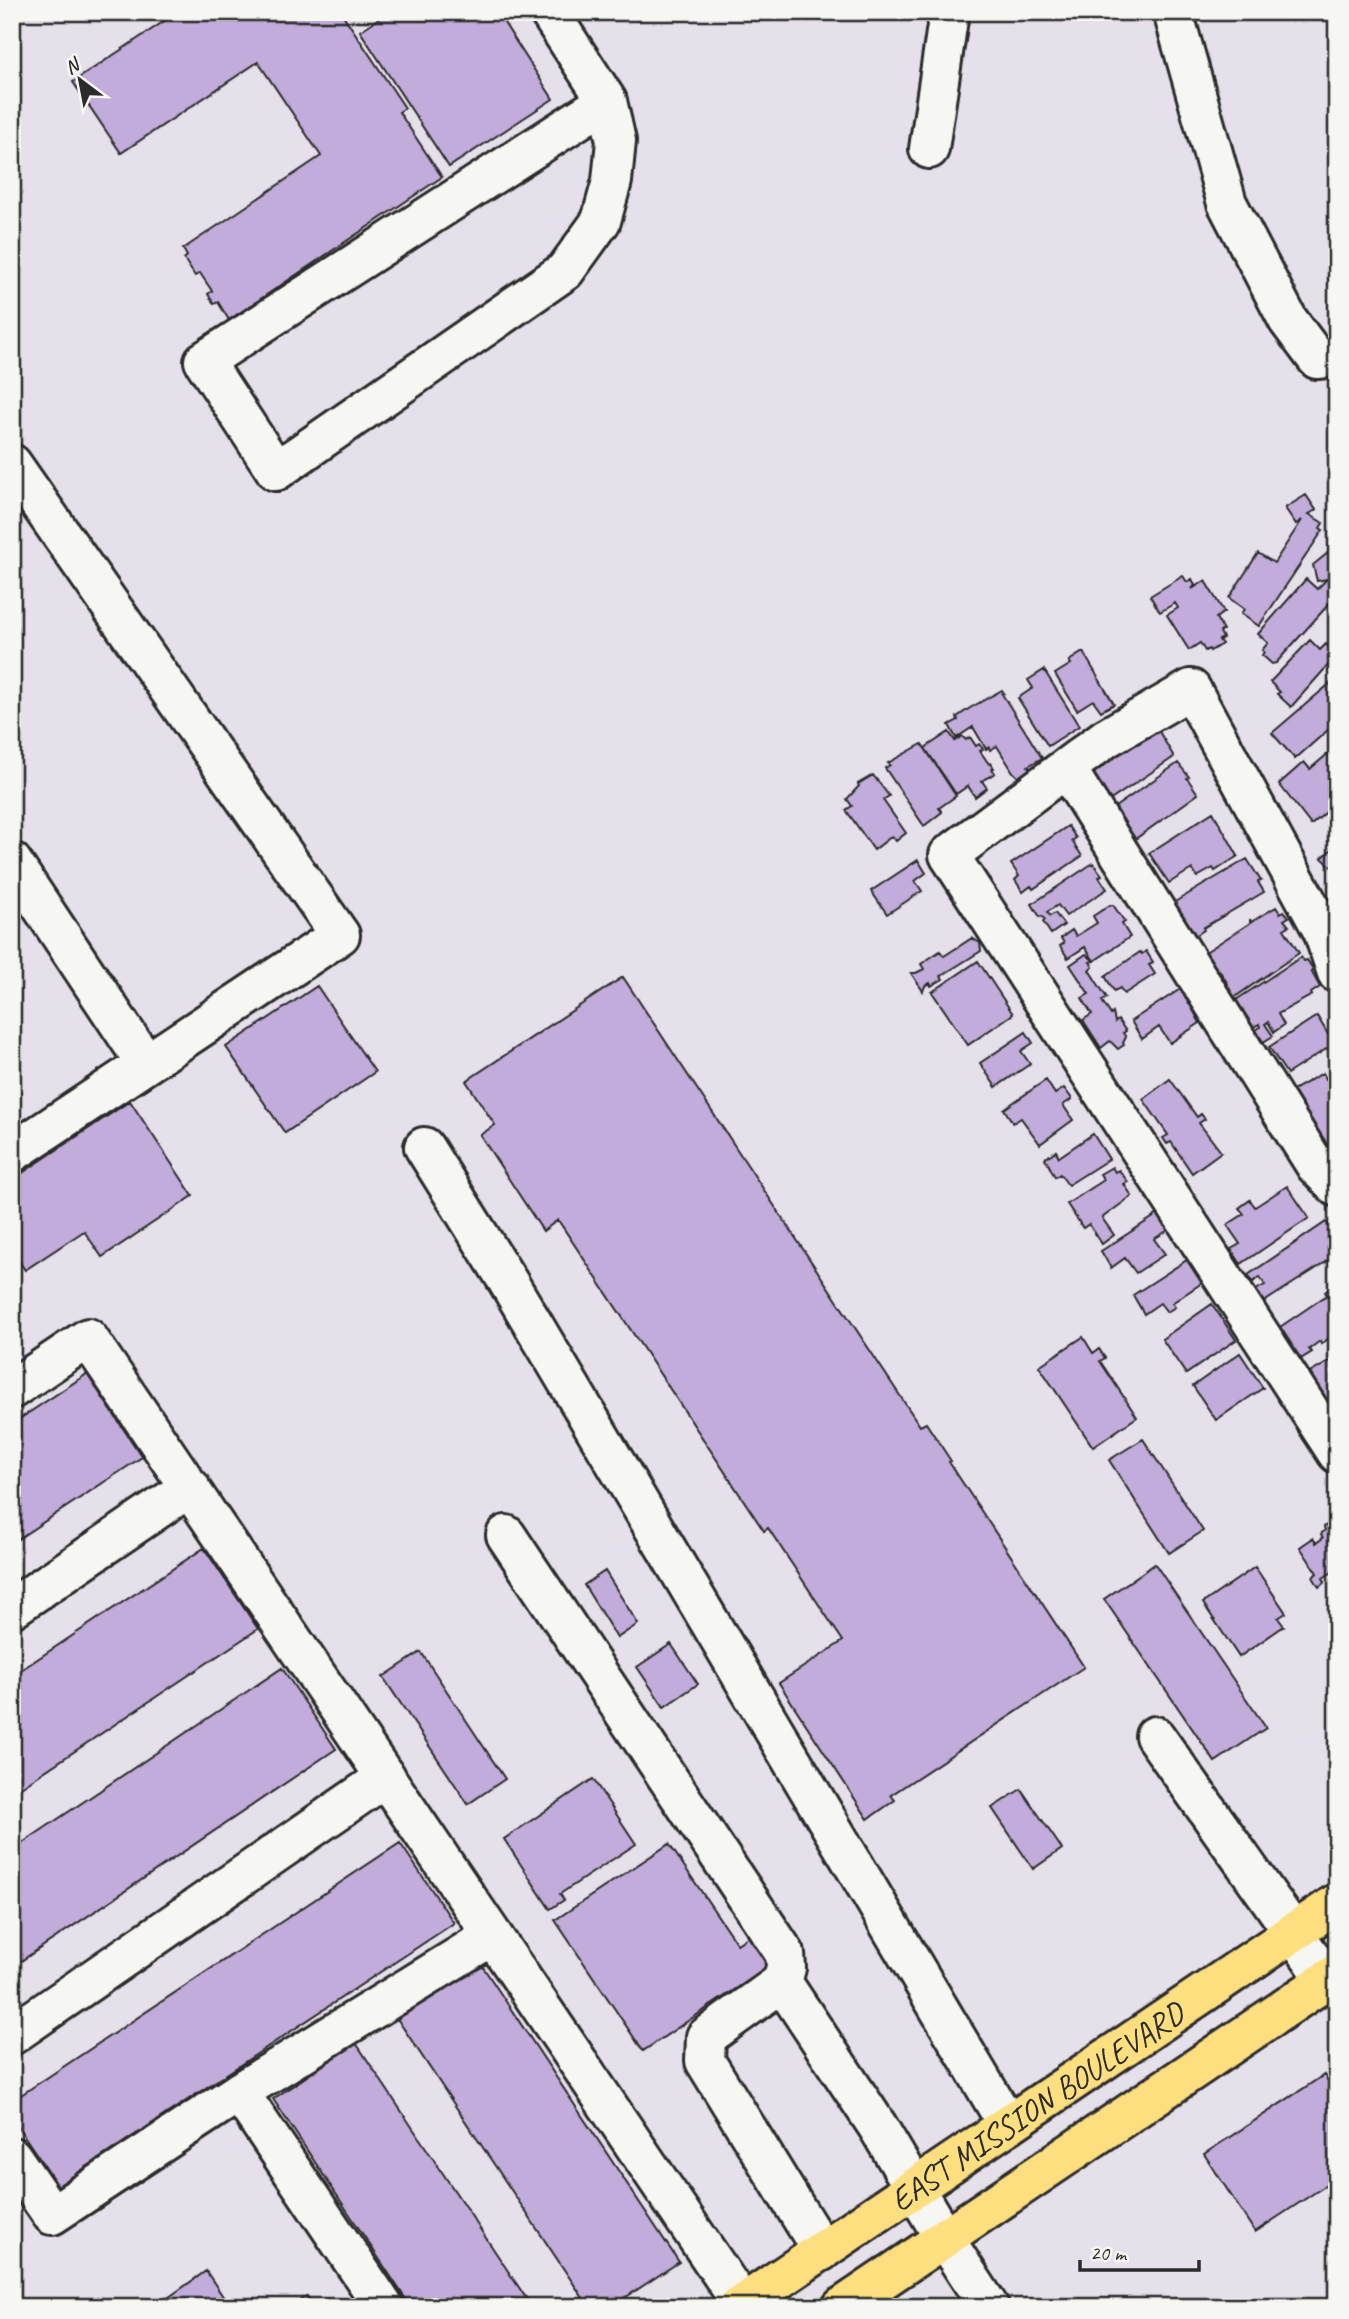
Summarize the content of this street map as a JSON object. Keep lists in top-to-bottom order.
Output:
{
  "streets": {
    "main road": ["EAST MISSION BOULEVARD"]
  },
  "scale_bar": "20 m",
  "north": "top left"
}
